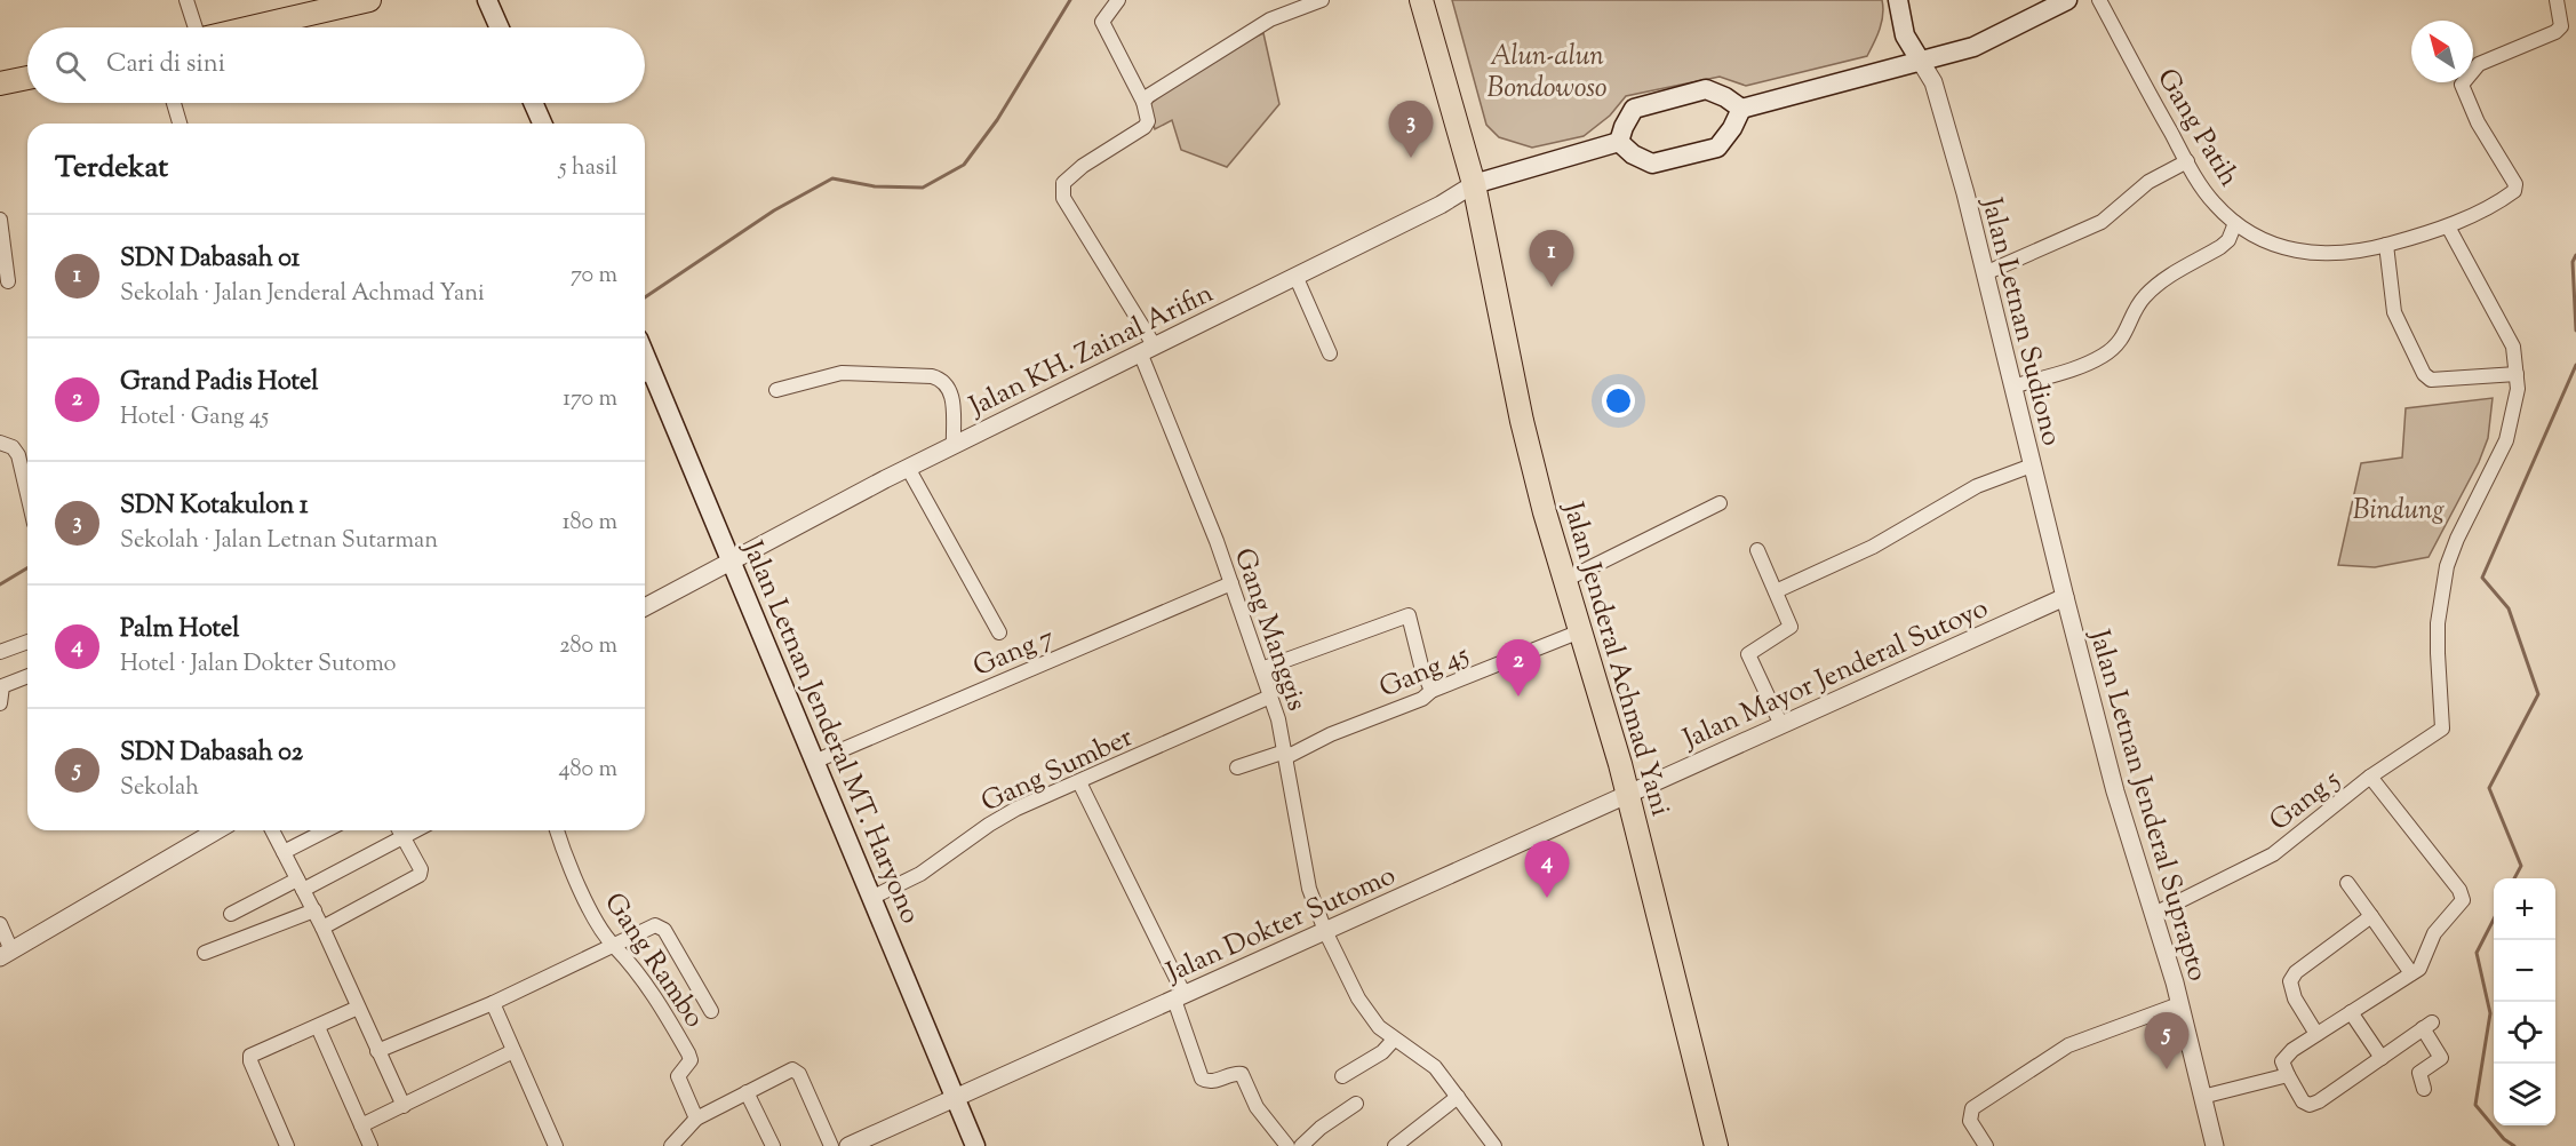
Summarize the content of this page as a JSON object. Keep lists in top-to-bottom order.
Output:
{
  "streets": {
    "main road": ["Jalan Jenderal Achmad Yani", "Jalan Letnan Jenderal MT. Haryono"],
    "street": [
      "Gang Patih",
      "Jalan Letnan Sudiono",
      "Jalan KH. Zainal Arifin",
      "Gang Manggis",
      "Gang 7",
      "Gang 45",
      "Jalan Mayor Jenderal Sutoyo",
      "Gang Sumber",
      "Gang 5",
      "Jalan Letnan Jenderal Suprapto",
      "Jalan Dokter Sutomo",
      "Gang Rambo"
    ]
  },
  "crossings": [
    ["Jalan Letnan Sudiono", "Jalan Mayor Jenderal Sutoyo"],
    ["Jalan Letnan Sudiono", "Jalan Letnan Jenderal Suprapto"],
    ["Jalan KH. Zainal Arifin", "Gang Manggis"],
    ["Jalan KH. Zainal Arifin", "Jalan Jenderal Achmad Yani"],
    ["Jalan KH. Zainal Arifin", "Jalan Letnan Jenderal MT. Haryono"],
    ["Gang Manggis", "Gang 7"],
    ["Gang Manggis", "Gang 45"],
    ["Gang Manggis", "Gang Sumber"],
    ["Gang Manggis", "Jalan Dokter Sutomo"],
    ["Gang 7", "Jalan Letnan Jenderal MT. Haryono"],
    ["Jalan Jenderal Achmad Yani", "Gang 45"],
    ["Jalan Jenderal Achmad Yani", "Jalan Mayor Jenderal Sutoyo"],
    ["Jalan Jenderal Achmad Yani", "Jalan Dokter Sutomo"],
    ["Jalan Mayor Jenderal Sutoyo", "Jalan Letnan Jenderal Suprapto"],
    ["Jalan Mayor Jenderal Sutoyo", "Jalan Dokter Sutomo"],
    ["Jalan Letnan Jenderal MT. Haryono", "Gang Sumber"],
    ["Jalan Letnan Jenderal MT. Haryono", "Jalan Dokter Sutomo"],
    ["Gang 5", "Jalan Letnan Jenderal Suprapto"]
  ],
  "parks": ["Alun-alun Bondowoso", "Bindung"],
  "north": "top left",
  "page": {
    "search": "Cari di sini",
    "pins": [
      "3",
      "1",
      "2",
      "4",
      "5"
    ],
    "heading": ["Terdekat", "5 hasil"],
    "list": [
      {
        "mark": "1",
        "name": "SDN Dabasah 01",
        "note": "Sekolah · Jalan Jenderal Achmad Yani",
        "value": "70 m"
      },
      {
        "mark": "2",
        "name": "Grand Padis Hotel",
        "note": "Hotel · Gang 45",
        "value": "170 m"
      },
      {
        "mark": "3",
        "name": "SDN Kotakulon 1",
        "note": "Sekolah · Jalan Letnan Sutarman",
        "value": "180 m"
      },
      {
        "mark": "4",
        "name": "Palm Hotel",
        "note": "Hotel · Jalan Dokter Sutomo",
        "value": "280 m"
      },
      {
        "mark": "5",
        "name": "SDN Dabasah 02",
        "note": "Sekolah",
        "value": "480 m"
      }
    ],
    "map_buttons": ["+", "−"]
  }
}
